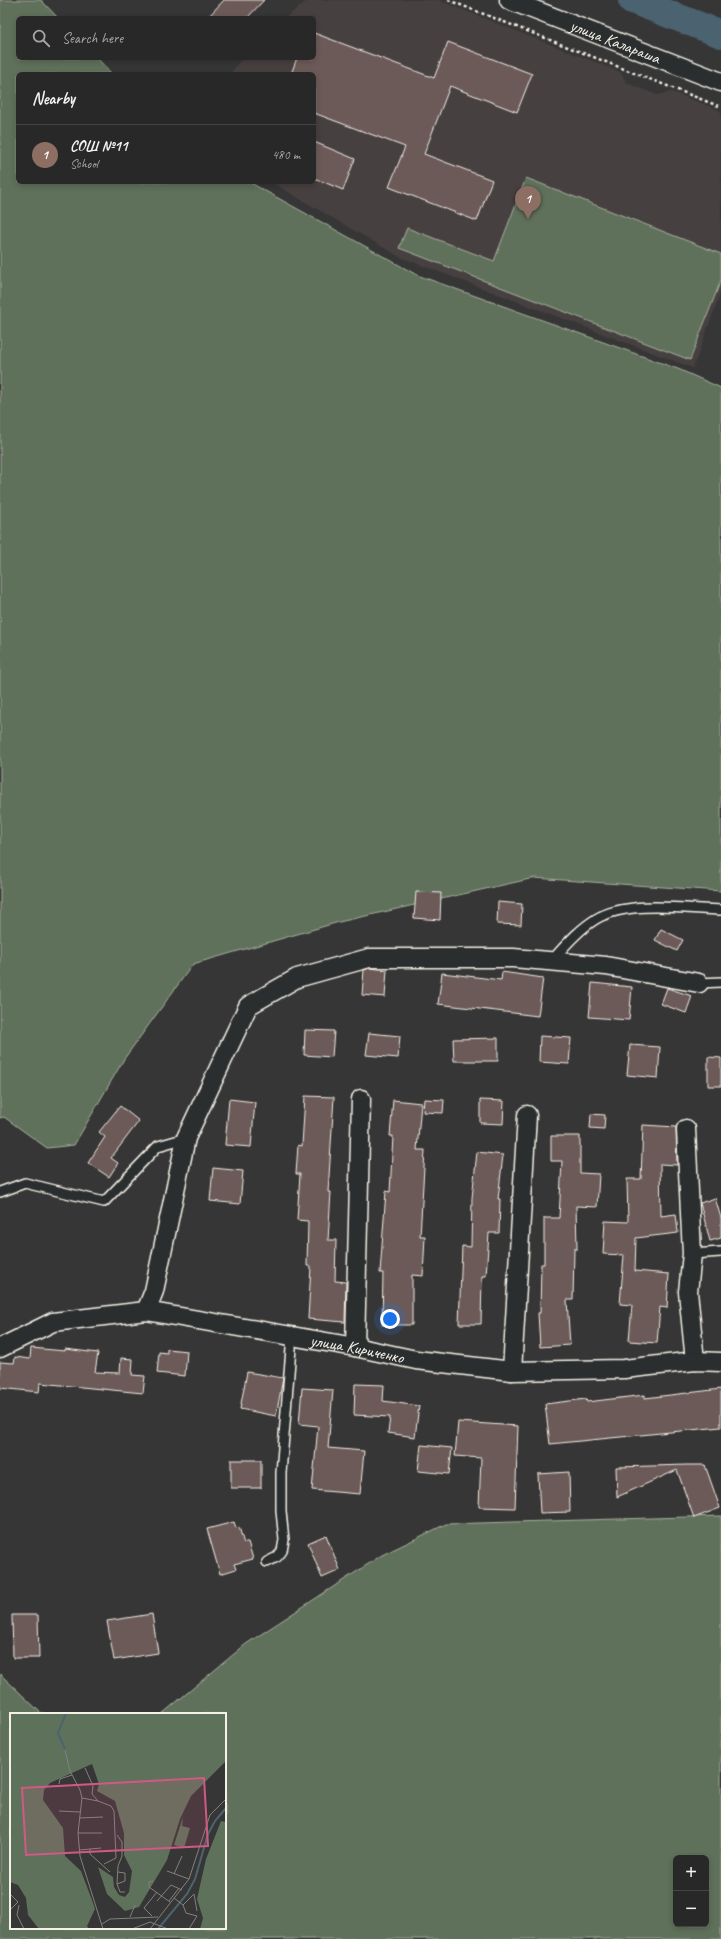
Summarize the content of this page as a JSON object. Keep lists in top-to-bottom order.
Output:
{
  "streets": {
    "street": ["улица Калараша", "улица Кириченко"]
  },
  "page": {
    "search": "Search here",
    "heading": "Nearby",
    "list": [
      {
        "mark": "1",
        "name": "СОШ №11",
        "note": "School",
        "value": "480 m"
      }
    ],
    "pins": "1",
    "map_buttons": ["+", "−"]
  }
}
